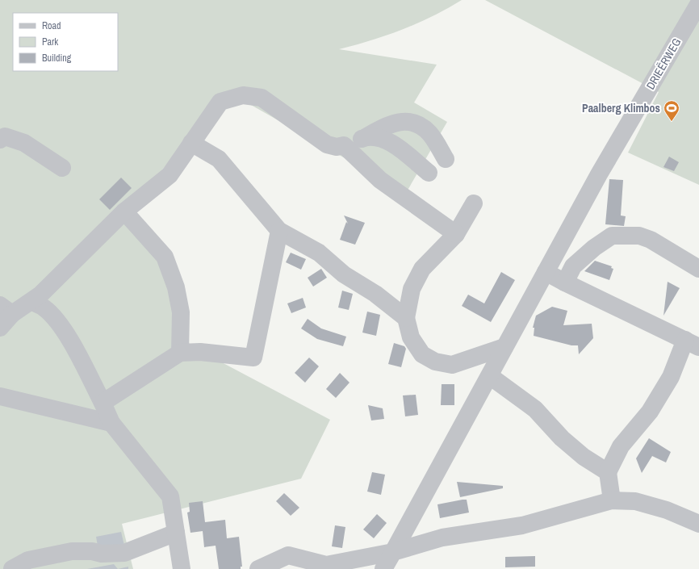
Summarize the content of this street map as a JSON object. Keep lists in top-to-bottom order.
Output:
{
  "streets": {
    "street": ["DRIEËRWEG"]
  },
  "places": {
    "sports": ["Paalberg Klimbos"]
  },
  "legend": ["Road", "Park", "Building"]
}
